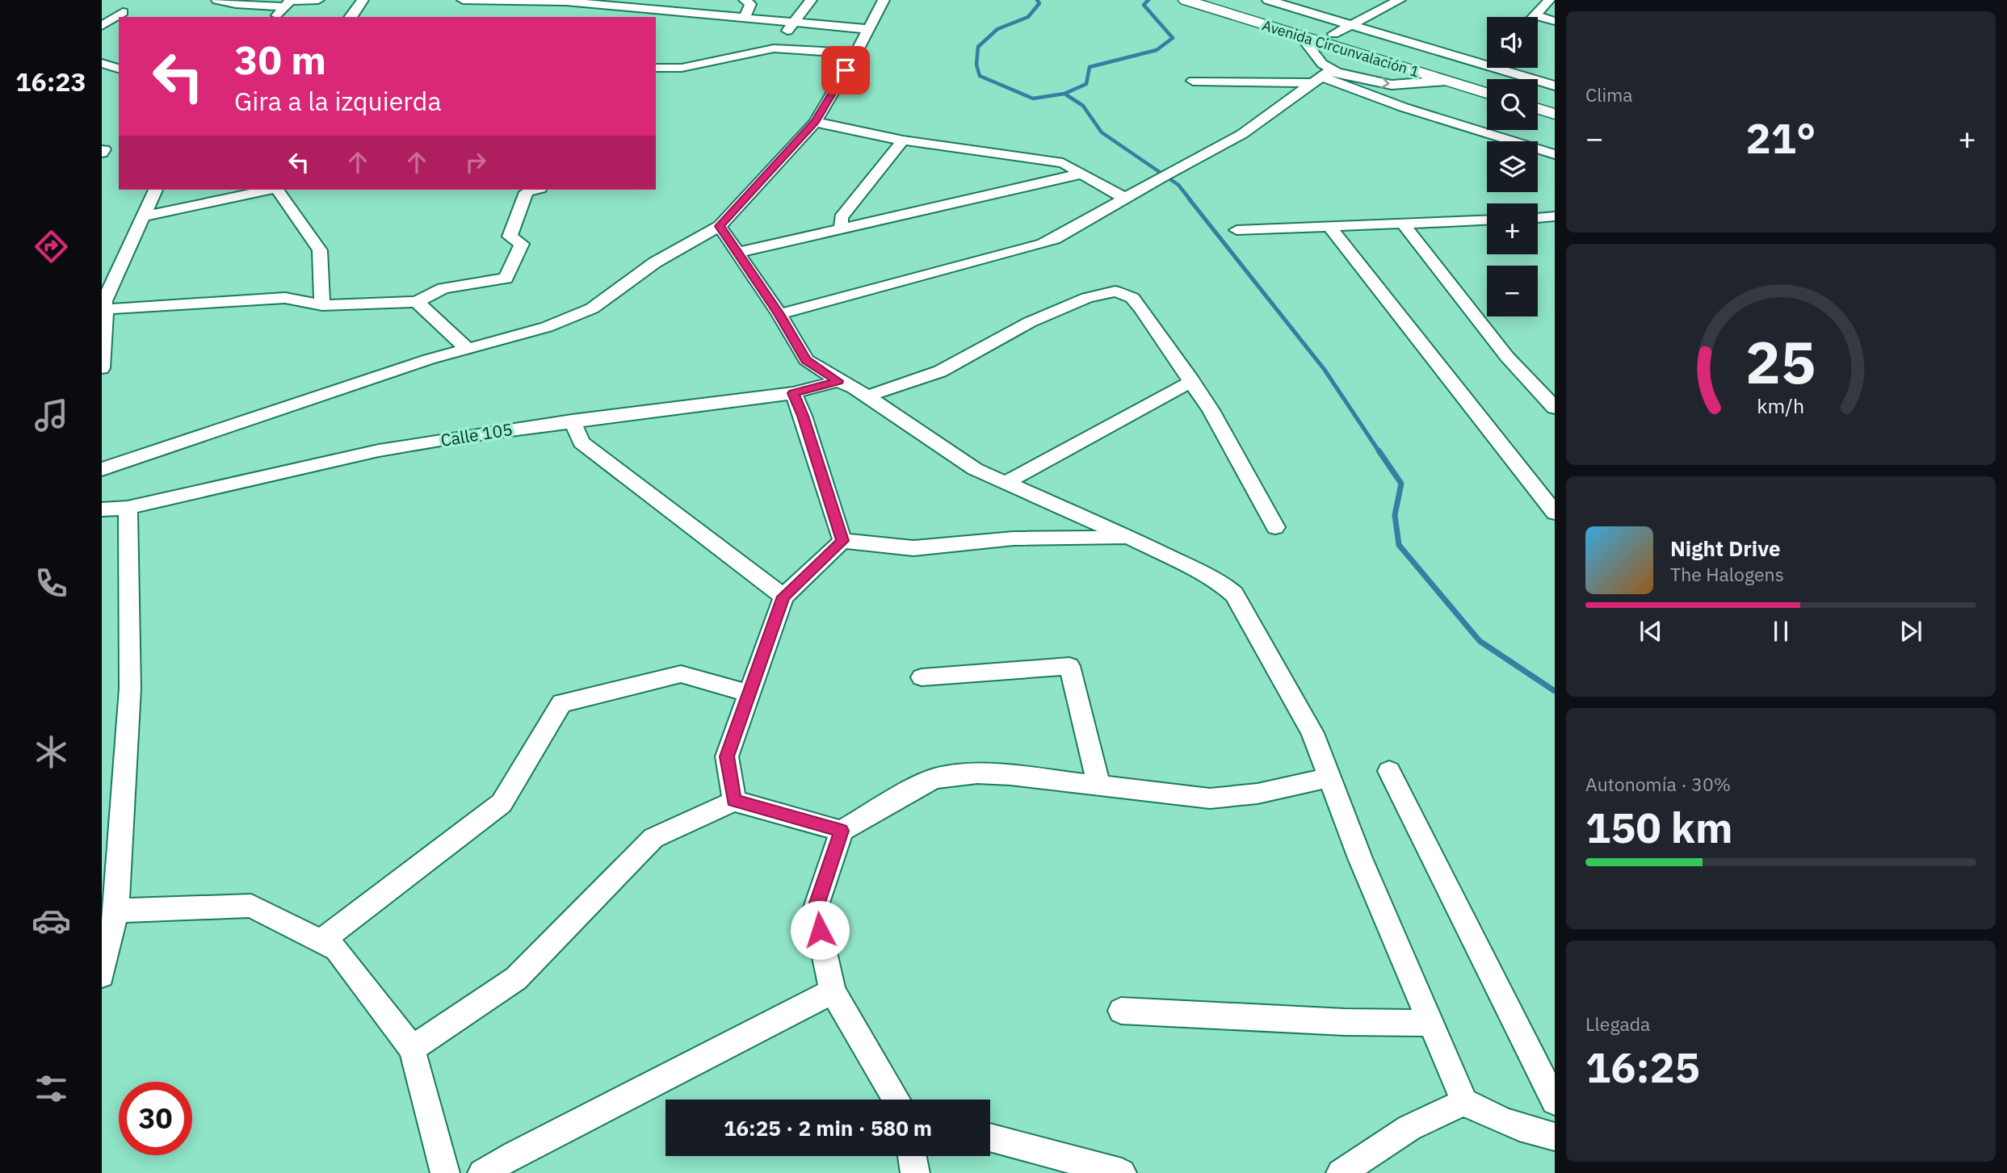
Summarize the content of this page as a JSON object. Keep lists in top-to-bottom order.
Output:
{
  "streets": {
    "main road": ["Avenida Circunvalación 1"],
    "street": ["Calle 105"]
  },
  "page": {
    "tabs": "16:23",
    "tile": [
      "Clima",
      ["Autonomía · 30%", "150 km"],
      ["Llegada", "16:25"]
    ],
    "map_buttons": ["+", "−"],
    "turn": ["30 m", "Gira a la izquierda"],
    "heat": ["−", "21°", "+"],
    "song": ["Night Drive", "The Halogens"],
    "limit": "30",
    "trip": "16:25 · 2 min · 580 m",
    "gauge": ["25", "km/h"]
  }
}
